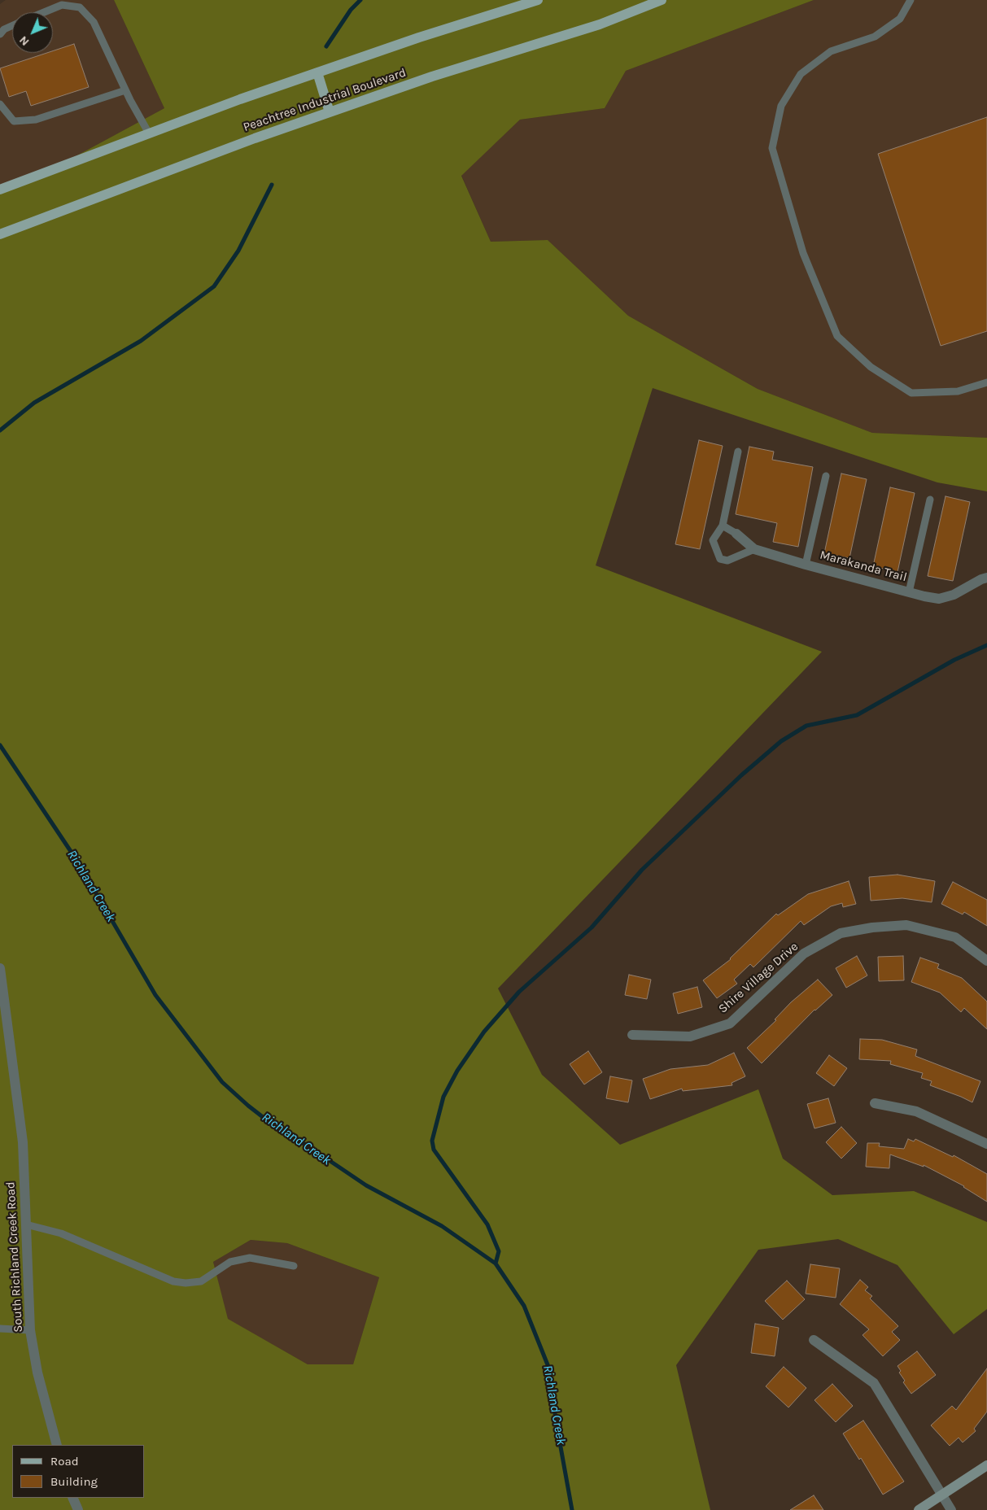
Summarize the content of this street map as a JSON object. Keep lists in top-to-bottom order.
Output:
{
  "streets": {
    "main road": ["Peachtree Industrial Boulevard"],
    "street": ["Marakanda Trail", "Shire Village Drive", "South Richland Creek Road"]
  },
  "water": ["Richland Creek"],
  "legend": ["Road", "Building"],
  "north": "bottom left"
}
